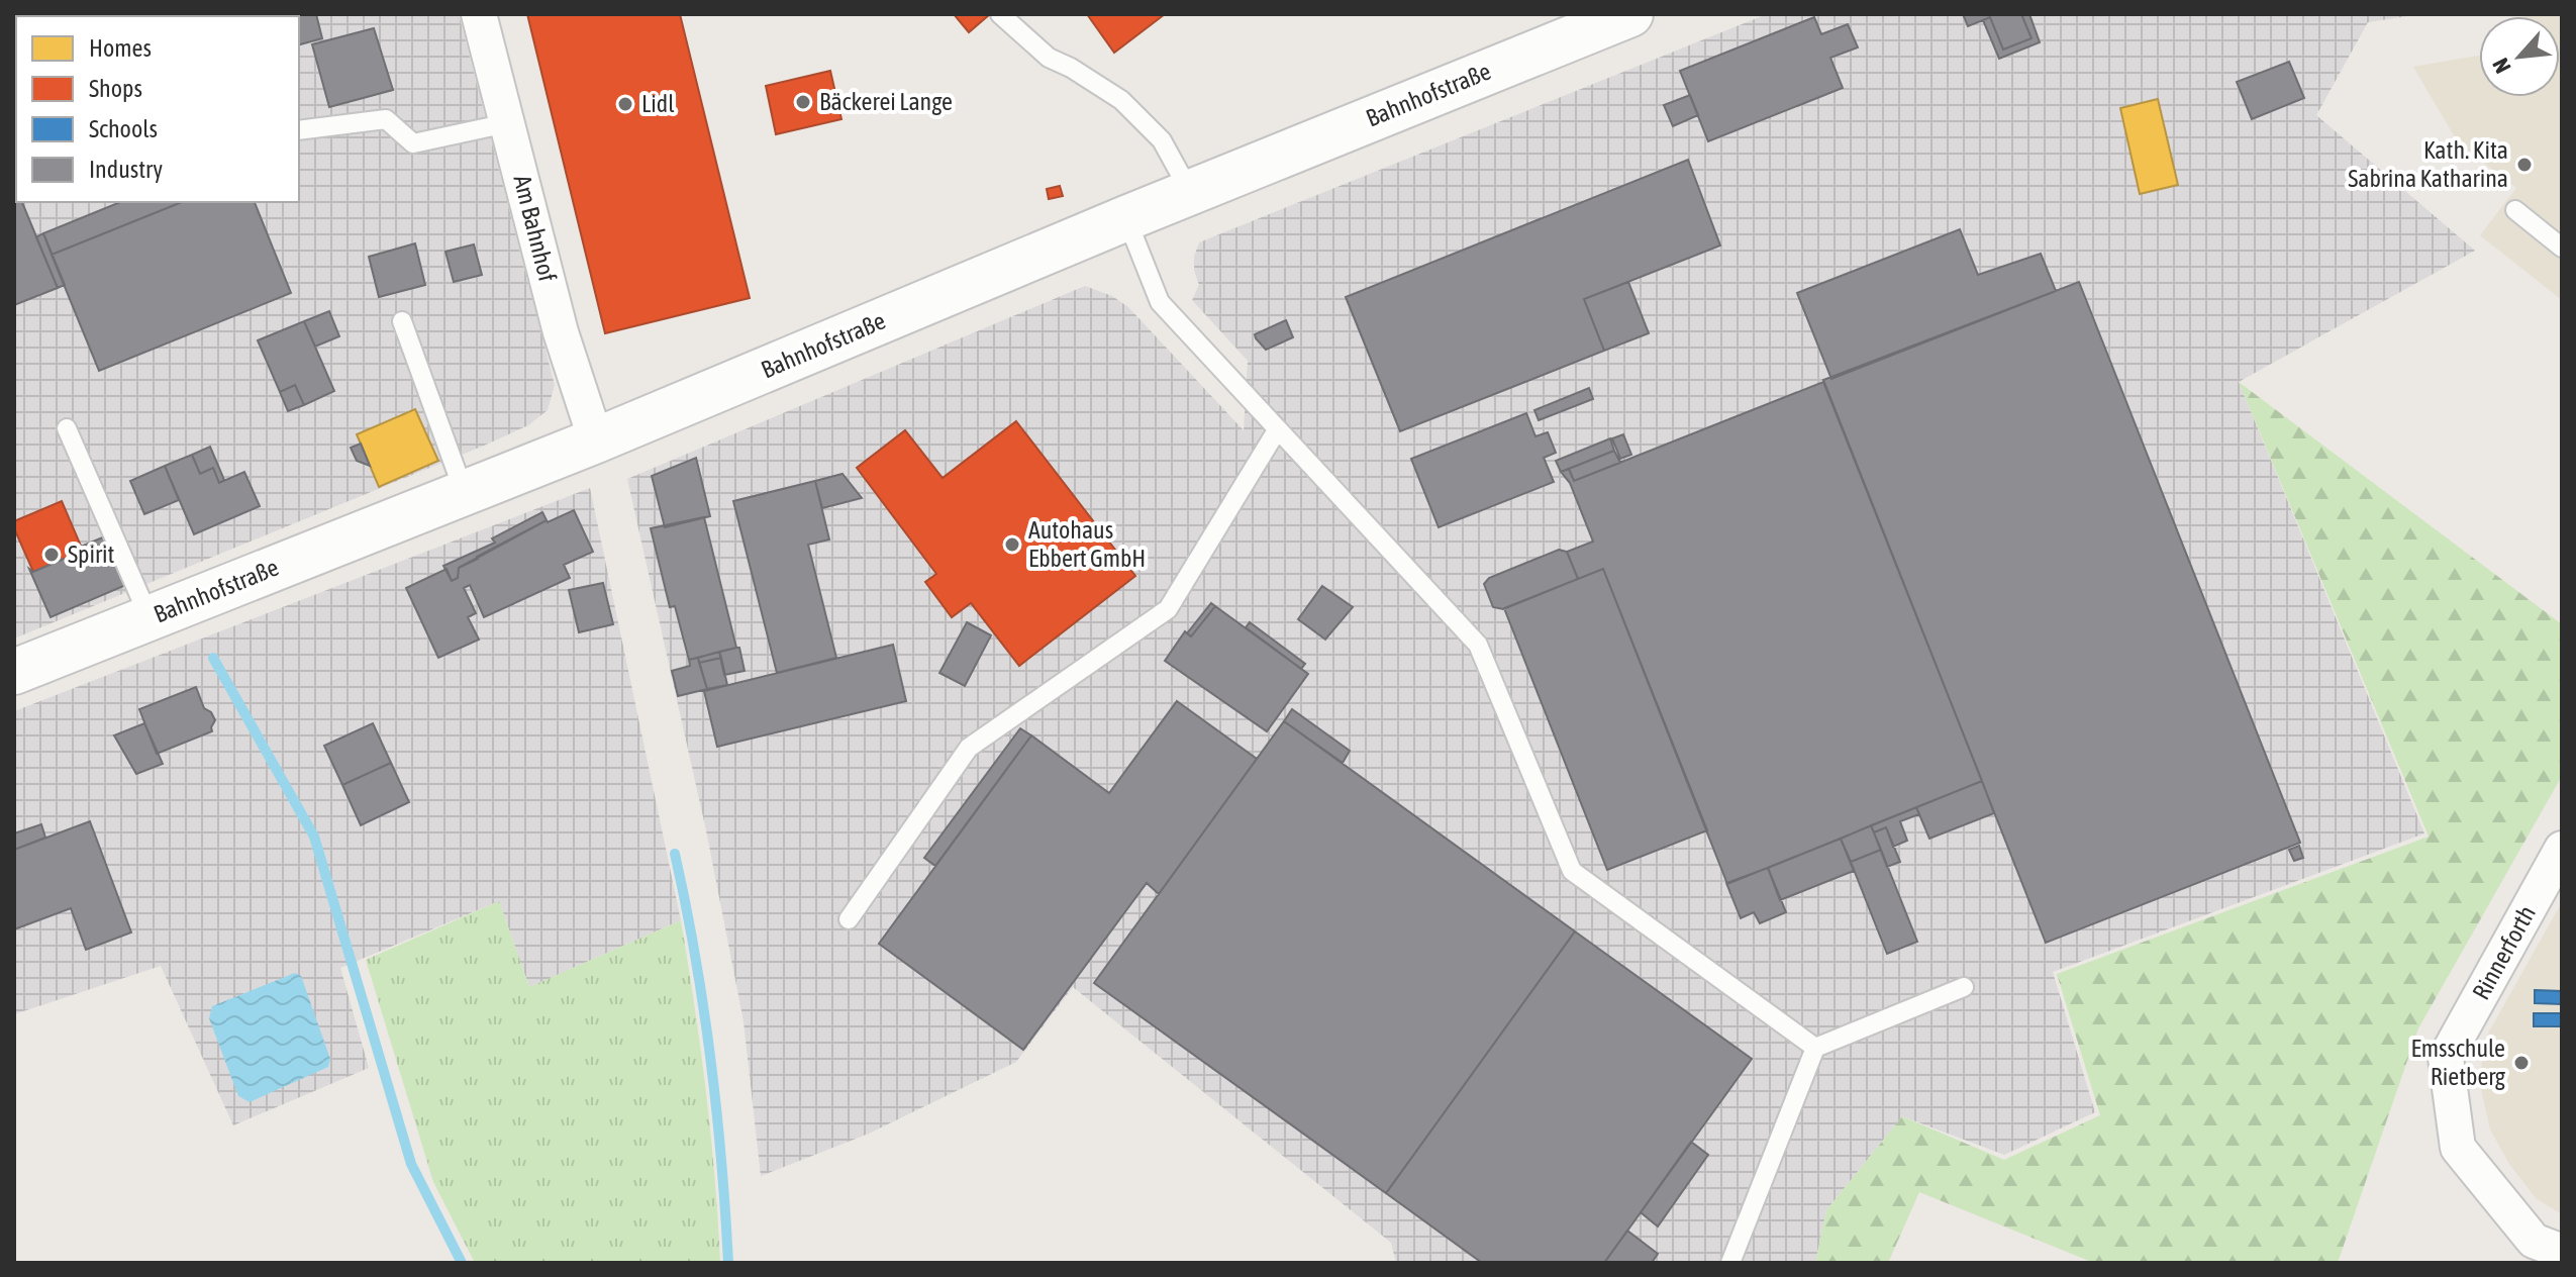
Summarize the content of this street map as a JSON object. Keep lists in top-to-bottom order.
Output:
{
  "streets": {
    "main road": ["Bahnhofstraße"],
    "street": ["Am Bahnhof", "Rinnerforth"]
  },
  "crossings": [
    ["Bahnhofstraße", "Am Bahnhof"]
  ],
  "places": [
    "Bäckerei Lange",
    "Lidl",
    "Kath. Kita Sabrina Katharina",
    "Autohaus Ebbert GmbH",
    "Spirit",
    "Emsschule Rietberg"
  ],
  "legend": [
    "Homes",
    "Shops",
    "Schools",
    "Industry"
  ],
  "north": "bottom left"
}
